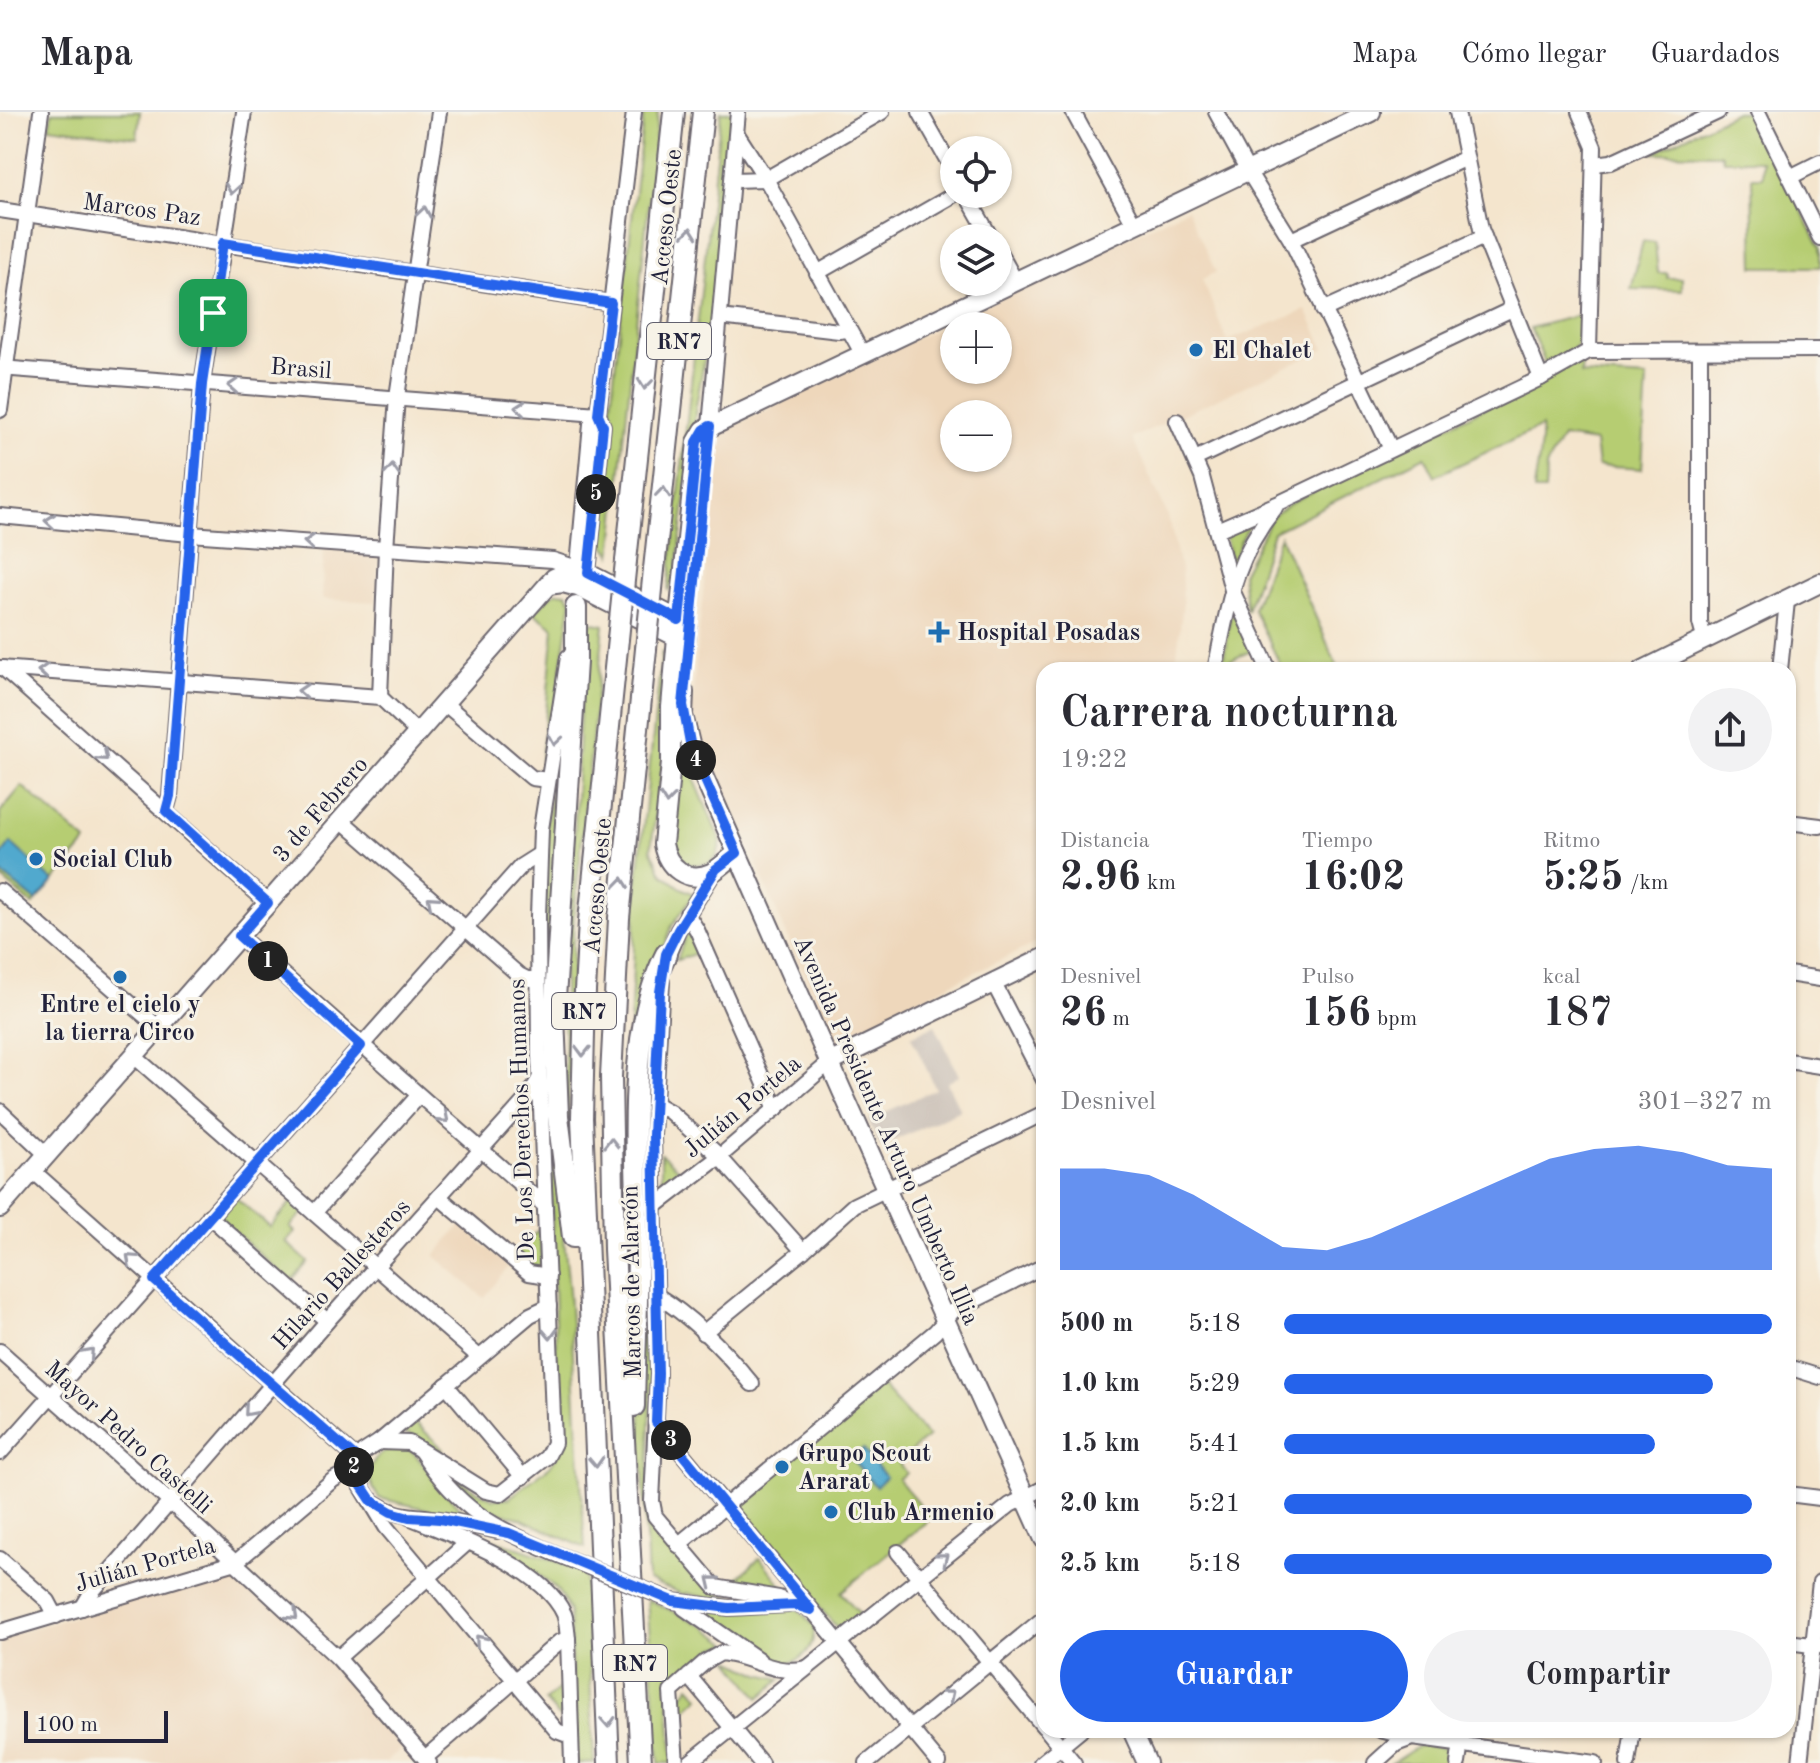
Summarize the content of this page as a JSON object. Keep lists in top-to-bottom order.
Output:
{
  "streets": {
    "highway": ["Acceso Oeste", "RN7"],
    "main road": [
      "3 de Febrero",
      "Julián Portela",
      "Avenida Presidente Arturo Umberto Illia",
      "Marcos de Alarcón"
    ],
    "street": [
      "Marcos Paz",
      "Brasil",
      "De Los Derechos Humanos",
      "Hilario Ballesteros",
      "Mayor Pedro Castelli"
    ]
  },
  "crossings": [
    ["Marcos Paz", "De Los Derechos Humanos"],
    ["Brasil", "De Los Derechos Humanos"],
    ["3 de Febrero", "De Los Derechos Humanos"],
    ["3 de Febrero", "Avenida Presidente Arturo Umberto Illia"],
    ["Julián Portela", "De Los Derechos Humanos"],
    ["Julián Portela", "Avenida Presidente Arturo Umberto Illia"],
    ["Julián Portela", "Hilario Ballesteros"],
    ["Julián Portela", "Marcos de Alarcón"],
    ["Julián Portela", "Mayor Pedro Castelli"],
    ["De Los Derechos Humanos", "Hilario Ballesteros"],
    ["Avenida Presidente Arturo Umberto Illia", "Marcos de Alarcón"],
    ["Hilario Ballesteros", "Mayor Pedro Castelli"]
  ],
  "one_way": ["Brasil"],
  "places": {
    "other": [
      "El Chalet",
      "Social Club",
      "Entre el cielo y la tierra Circo",
      "Grupo Scout Ararat",
      "Club Armenio"
    ],
    "health": ["Hospital Posadas"]
  },
  "scale_bar": "100 m",
  "page": {
    "header": "Mapa",
    "nav": ["Mapa", "Cómo llegar", "Guardados"],
    "map_buttons": ["+", "−"],
    "pins": [
      "5",
      "4",
      "1",
      "3",
      "2"
    ],
    "heading": ["Carrera nocturna", "19:22"],
    "stats": [
      ["Distancia", "2.96 km"],
      ["Tiempo", "16:02"],
      ["Ritmo", "5:25 /km"],
      ["Desnivel", "26 m"],
      ["Pulso", "156 bpm"],
      ["kcal", "187"]
    ],
    "chart": ["Desnivel", "301–327 m"],
    "list": [
      {
        "name": "500 m",
        "note": "5:18"
      },
      {
        "name": "1.0 km",
        "note": "5:29"
      },
      {
        "name": "1.5 km",
        "note": "5:41"
      },
      {
        "name": "2.0 km",
        "note": "5:21"
      },
      {
        "name": "2.5 km",
        "note": "5:18"
      }
    ],
    "buttons": ["Guardar", "Compartir"],
    "scale": "100 m"
  }
}
